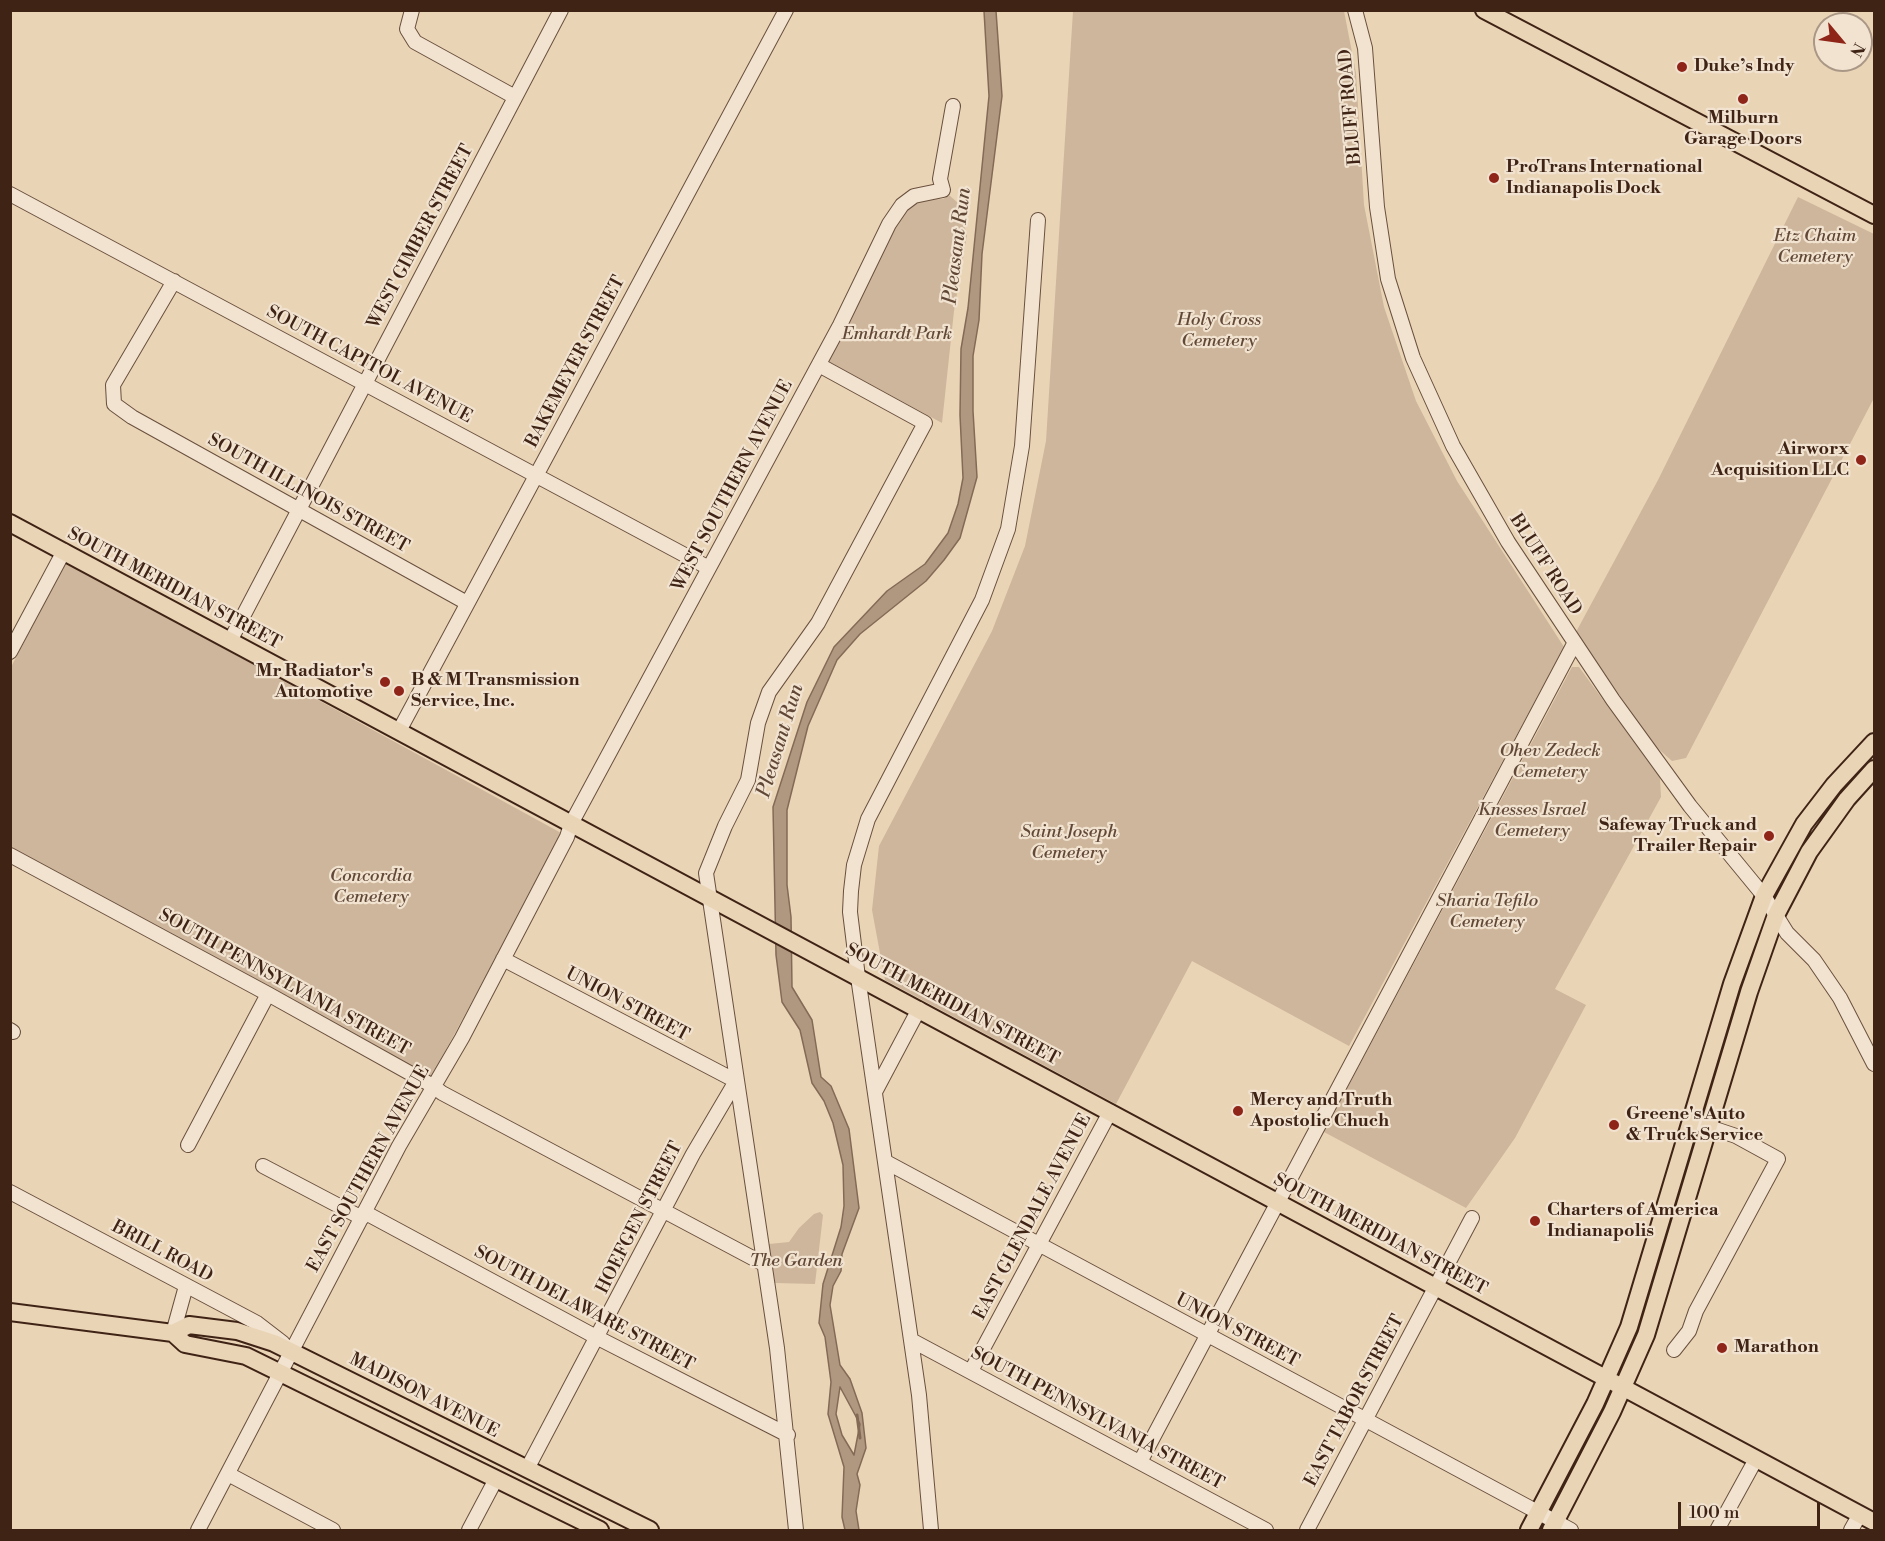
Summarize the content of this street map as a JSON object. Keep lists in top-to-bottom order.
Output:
{
  "streets": {
    "main road": ["SOUTH MERIDIAN STREET", "MADISON AVENUE"],
    "street": [
      "BLUFF ROAD",
      "WEST GIMBER STREET",
      "BAKEMEYER STREET",
      "SOUTH CAPITOL AVENUE",
      "WEST SOUTHERN AVENUE",
      "SOUTH ILLINOIS STREET",
      "SOUTH PENNSYLVANIA STREET",
      "UNION STREET",
      "EAST SOUTHERN AVENUE",
      "EAST GLENDALE AVENUE",
      "HOEFGEN STREET",
      "BRILL ROAD",
      "SOUTH DELAWARE STREET",
      "EAST TABOR STREET"
    ]
  },
  "crossings": [
    ["WEST GIMBER STREET", "SOUTH CAPITOL AVENUE"],
    ["WEST GIMBER STREET", "SOUTH ILLINOIS STREET"],
    ["WEST GIMBER STREET", "SOUTH MERIDIAN STREET"],
    ["BAKEMEYER STREET", "SOUTH CAPITOL AVENUE"],
    ["BAKEMEYER STREET", "SOUTH ILLINOIS STREET"],
    ["BAKEMEYER STREET", "SOUTH MERIDIAN STREET"],
    ["SOUTH CAPITOL AVENUE", "WEST SOUTHERN AVENUE"],
    ["SOUTH CAPITOL AVENUE", "SOUTH ILLINOIS STREET"],
    ["WEST SOUTHERN AVENUE", "SOUTH MERIDIAN STREET"],
    ["WEST SOUTHERN AVENUE", "EAST SOUTHERN AVENUE"],
    ["SOUTH MERIDIAN STREET", "EAST SOUTHERN AVENUE"],
    ["SOUTH MERIDIAN STREET", "EAST GLENDALE AVENUE"],
    ["SOUTH MERIDIAN STREET", "EAST TABOR STREET"],
    ["SOUTH PENNSYLVANIA STREET", "EAST SOUTHERN AVENUE"],
    ["SOUTH PENNSYLVANIA STREET", "EAST GLENDALE AVENUE"],
    ["SOUTH PENNSYLVANIA STREET", "HOEFGEN STREET"],
    ["UNION STREET", "EAST SOUTHERN AVENUE"],
    ["UNION STREET", "EAST GLENDALE AVENUE"],
    ["UNION STREET", "HOEFGEN STREET"],
    ["UNION STREET", "EAST TABOR STREET"],
    ["EAST SOUTHERN AVENUE", "BRILL ROAD"],
    ["EAST SOUTHERN AVENUE", "SOUTH DELAWARE STREET"],
    ["EAST SOUTHERN AVENUE", "MADISON AVENUE"],
    ["HOEFGEN STREET", "SOUTH DELAWARE STREET"],
    ["HOEFGEN STREET", "MADISON AVENUE"],
    ["BRILL ROAD", "MADISON AVENUE"]
  ],
  "water": ["Pleasant Run"],
  "parks": [
    "Etz Chaim Cemetery",
    "Holy Cross Cemetery",
    "Emhardt Park",
    "Ohev Zedeck Cemetery",
    "Knesses Israel Cemetery",
    "Saint Joseph Cemetery",
    "Concordia Cemetery",
    "Sharia Tefilo Cemetery",
    "The Garden"
  ],
  "places": [
    "Duke’s Indy",
    "Milburn Garage Doors",
    "ProTrans International Indianapolis Dock",
    "Airworx Acquisition LLC",
    "Mr Radiator's Automotive",
    "B & M Transmission Service, Inc.",
    "Safeway Truck and Trailer Repair",
    "Mercy and Truth Apostolic Chuch",
    "Greene's Auto & Truck Service",
    "Charters of America Indianapolis",
    "Marathon"
  ],
  "scale_bar": "100 m",
  "north": "bottom right"
}
